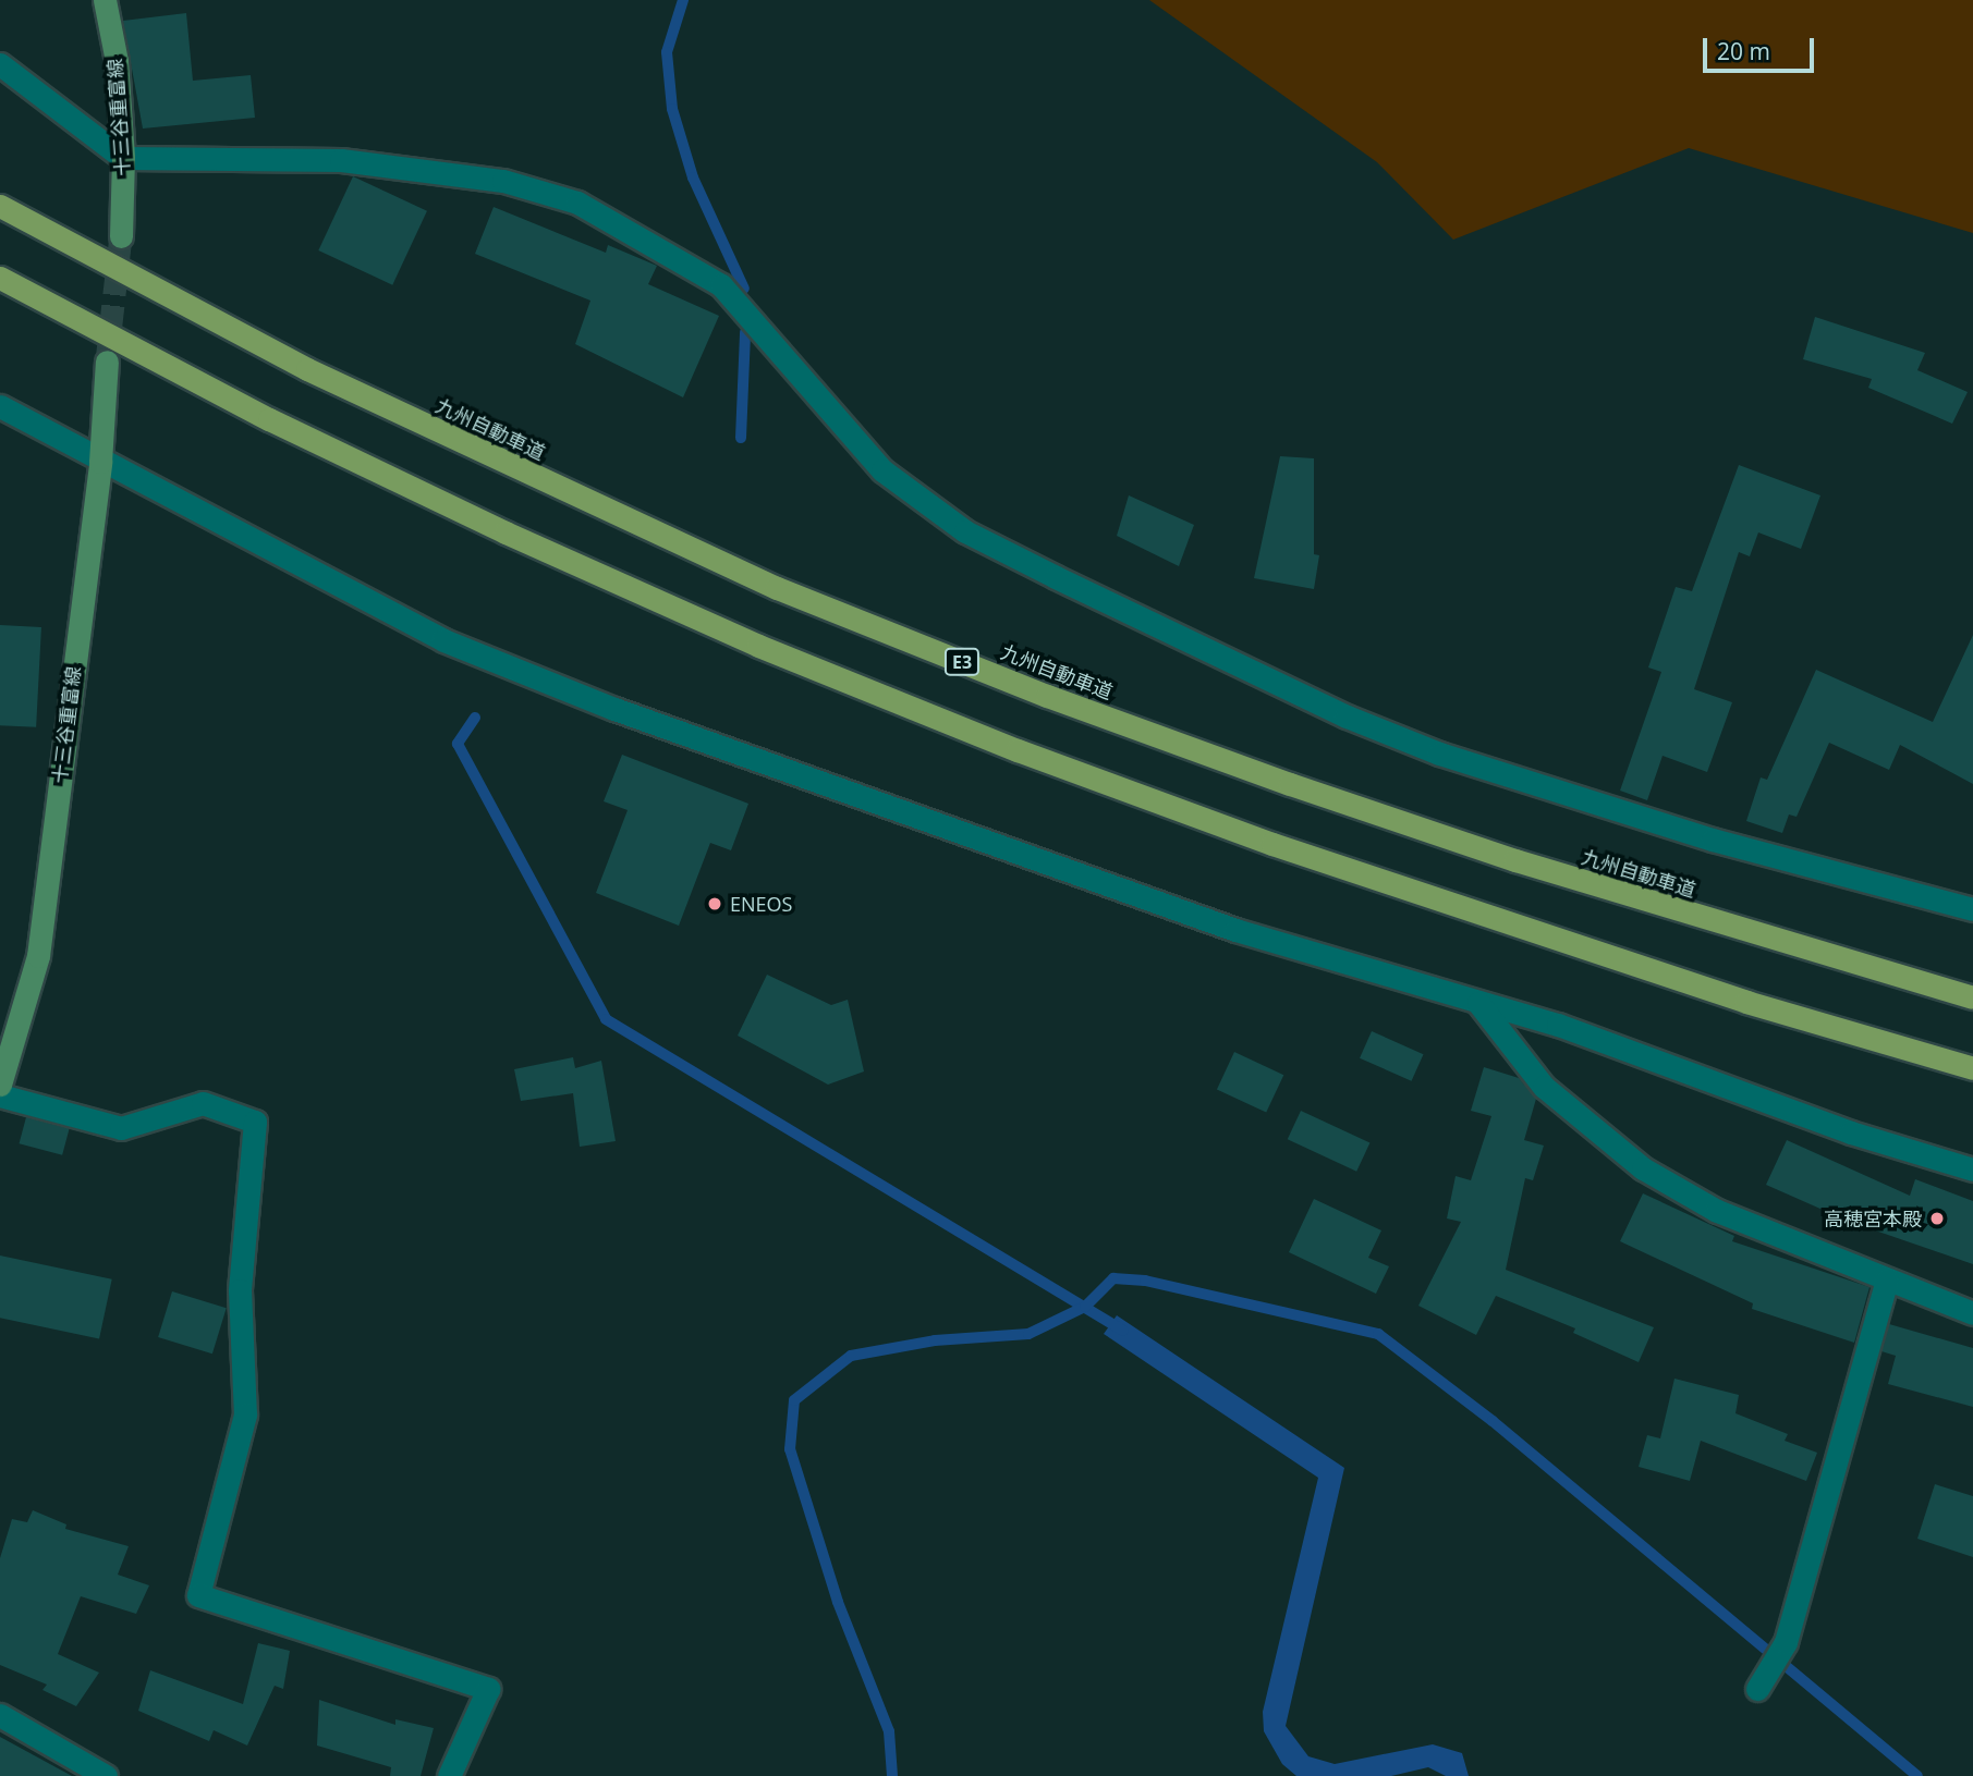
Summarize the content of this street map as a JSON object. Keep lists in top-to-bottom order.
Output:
{
  "streets": {
    "highway": ["九州自動車道", "E3"],
    "main road": ["十三谷重富線"]
  },
  "places": ["ENEOS", "高穂宮本殿"],
  "scale_bar": "20 m"
}
